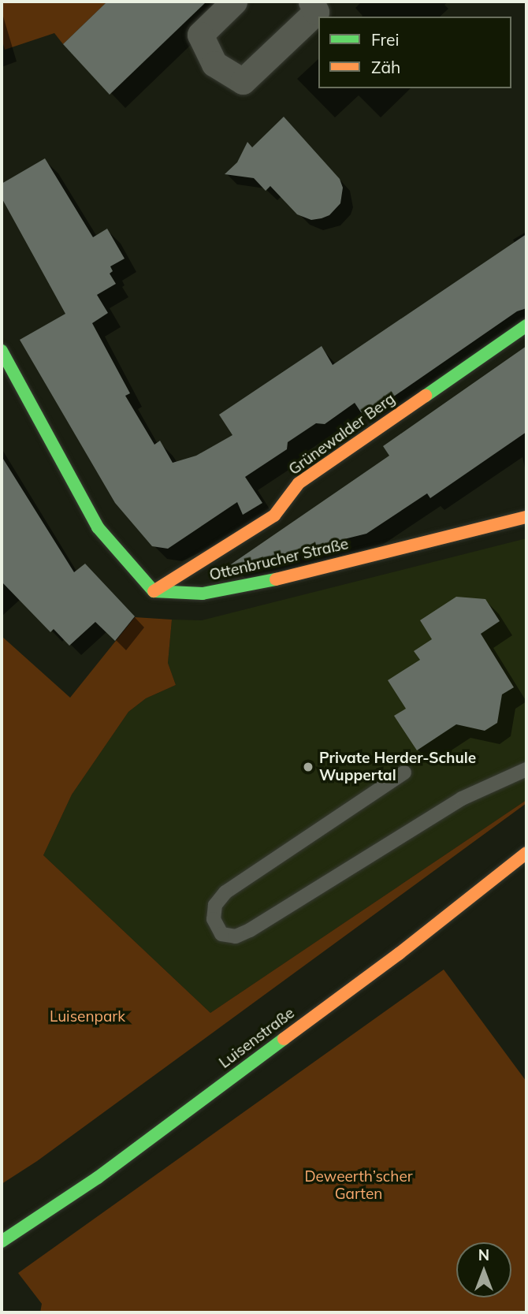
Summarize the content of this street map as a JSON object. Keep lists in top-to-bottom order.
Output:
{
  "streets": {
    "street": ["Grünewalder Berg", "Ottenbrucher Straße", "Luisenstraße"]
  },
  "crossings": [
    ["Grünewalder Berg", "Ottenbrucher Straße"]
  ],
  "parks": ["Luisenpark", "Deweerth’scher Garten"],
  "places": ["Private Herder-Schule Wuppertal"],
  "legend": ["Frei", "Zäh"],
  "north": "top"
}
